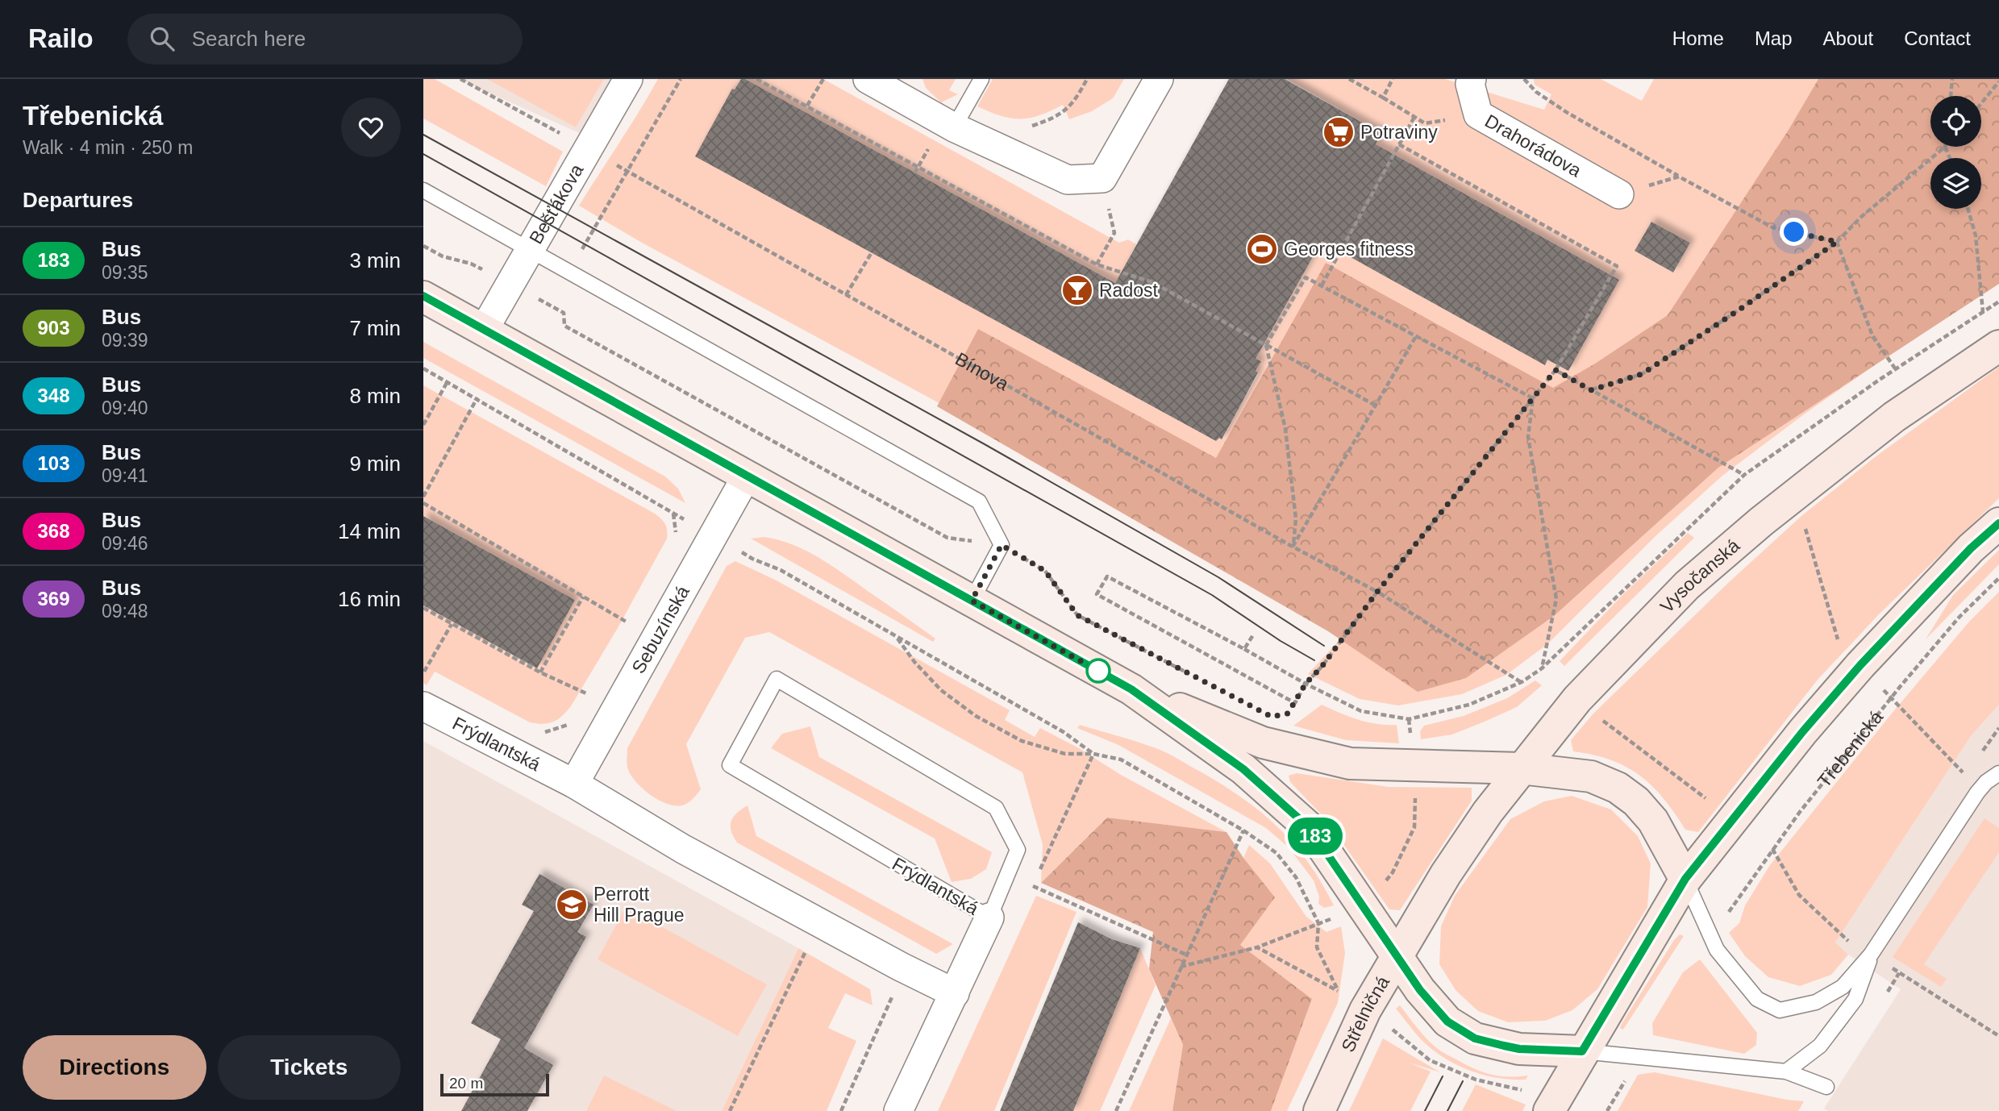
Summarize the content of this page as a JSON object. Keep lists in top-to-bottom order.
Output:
{
  "streets": {
    "main road": ["Vysočanská", "Střelničná"],
    "street": [
      "Drahorádova",
      "Bešťákova",
      "Sebuzínská",
      "Frýdlantská"
    ],
    "path": ["Bínova", "Třebenická"]
  },
  "crossings": [
    ["Bešťákova", "Bínova"],
    ["Vysočanská", "Střelničná"],
    ["Sebuzínská", "Frýdlantská"]
  ],
  "places": {
    "supermarket": ["Potraviny"],
    "sports": ["Georges fitness"],
    "bar": ["Radost"],
    "school or university": ["Perrott Hill Prague"]
  },
  "lines": ["bus line 183"],
  "scale_bar": "20 m",
  "page": {
    "header": "Railo",
    "search": "Search here",
    "nav": [
      "Home",
      "Map",
      "About",
      "Contact"
    ],
    "heading": [
      ["Třebenická", "Walk · 4 min · 250 m"],
      "Departures"
    ],
    "on_map": "183",
    "list": [
      {
        "mark": "183",
        "name": "Bus",
        "note": "09:35",
        "value": "3 min"
      },
      {
        "mark": "903",
        "name": "Bus",
        "note": "09:39",
        "value": "7 min"
      },
      {
        "mark": "348",
        "name": "Bus",
        "note": "09:40",
        "value": "8 min"
      },
      {
        "mark": "103",
        "name": "Bus",
        "note": "09:41",
        "value": "9 min"
      },
      {
        "mark": "368",
        "name": "Bus",
        "note": "09:46",
        "value": "14 min"
      },
      {
        "mark": "369",
        "name": "Bus",
        "note": "09:48",
        "value": "16 min"
      }
    ],
    "buttons": ["Directions", "Tickets"],
    "scale": "20 m"
  }
}
